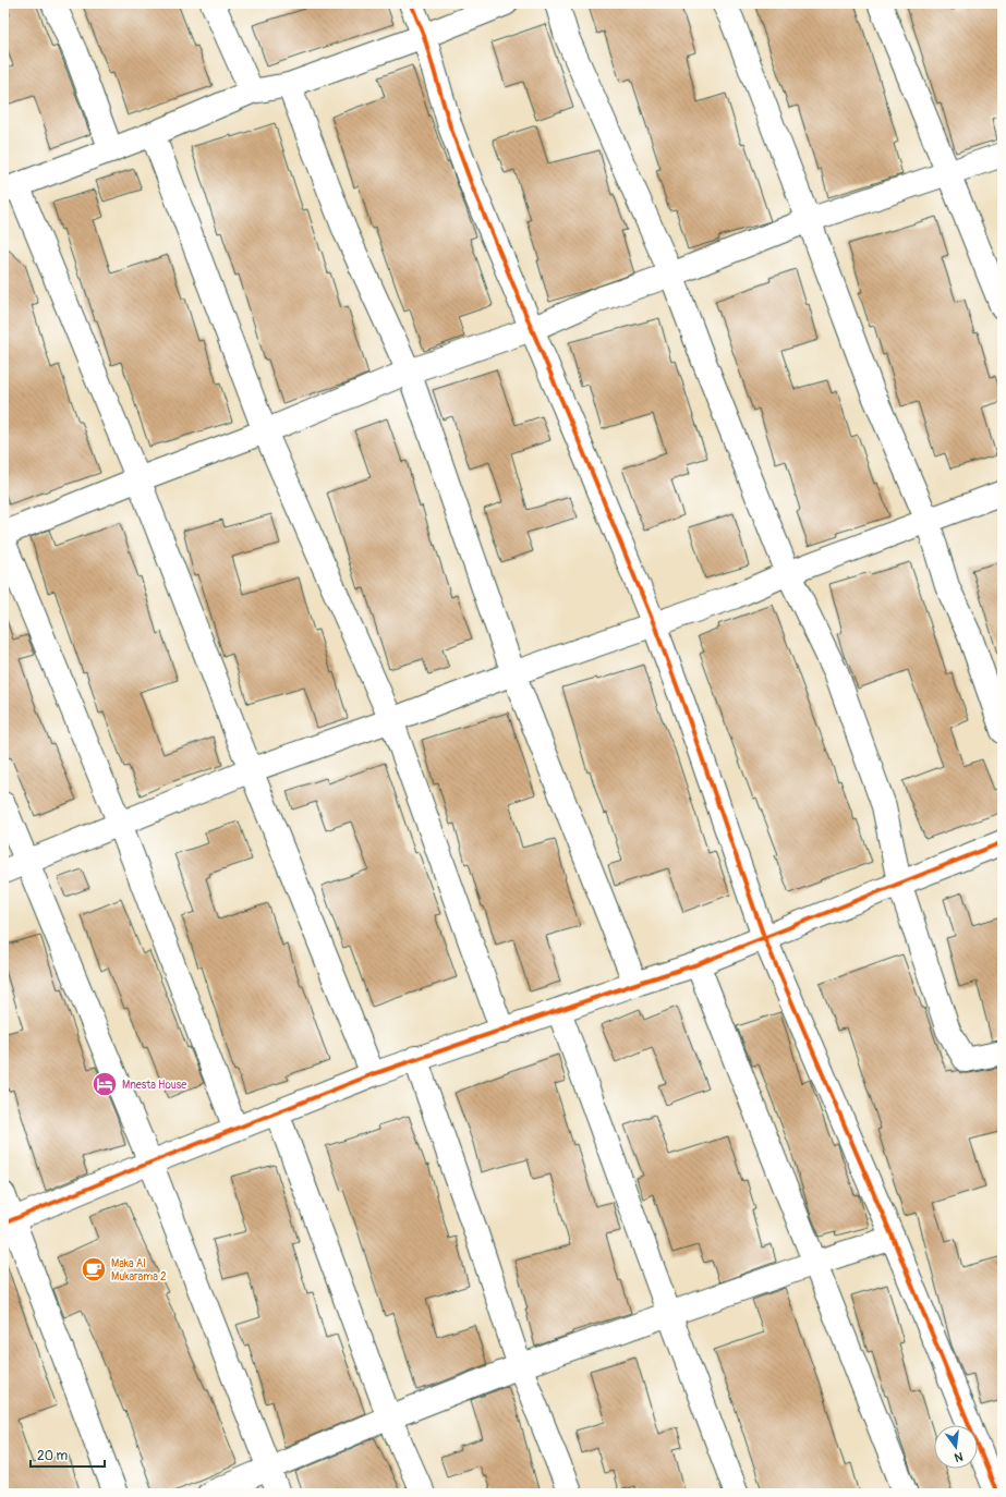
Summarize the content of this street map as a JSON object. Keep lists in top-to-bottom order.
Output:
{
  "places": {
    "hotel": ["Mnesta House"],
    "cafe": ["Maka Al Mukarama 2"]
  },
  "scale_bar": "20 m",
  "north": "bottom"
}
